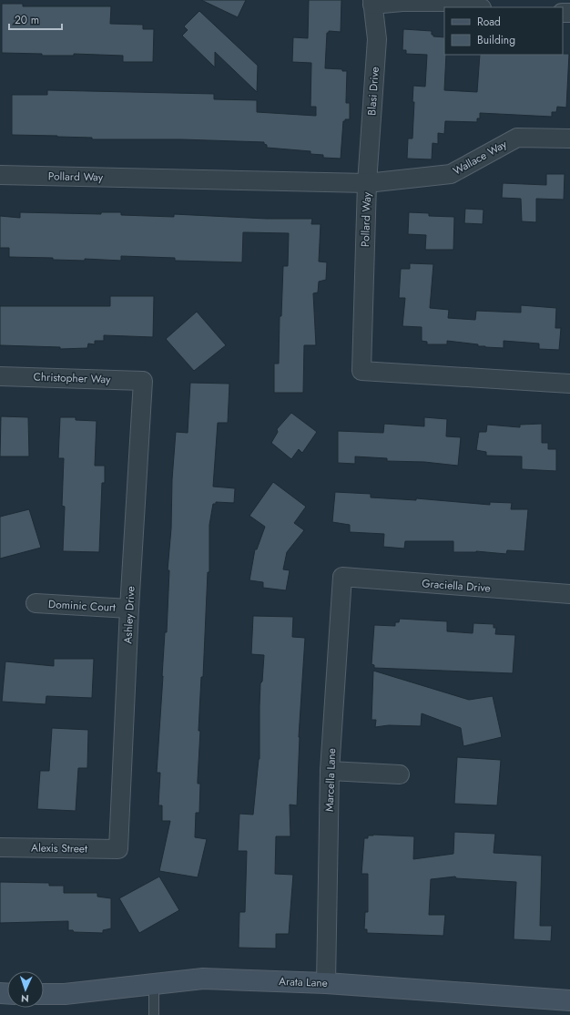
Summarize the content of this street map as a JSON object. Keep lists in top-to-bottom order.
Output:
{
  "streets": {
    "street": [
      "Blasi Drive",
      "Wallace Way",
      "Pollard Way",
      "Christopher Way",
      "Graciella Drive",
      "Dominic Court",
      "Ashley Drive",
      "Marcella Lane",
      "Alexis Street",
      "Arata Lane"
    ]
  },
  "crossings": [
    ["Blasi Drive", "Wallace Way"],
    ["Blasi Drive", "Pollard Way"],
    ["Wallace Way", "Pollard Way"],
    ["Christopher Way", "Ashley Drive"],
    ["Graciella Drive", "Marcella Lane"],
    ["Dominic Court", "Ashley Drive"],
    ["Ashley Drive", "Alexis Street"],
    ["Marcella Lane", "Arata Lane"]
  ],
  "legend": ["Road", "Building"],
  "scale_bar": "20 m",
  "north": "bottom"
}
